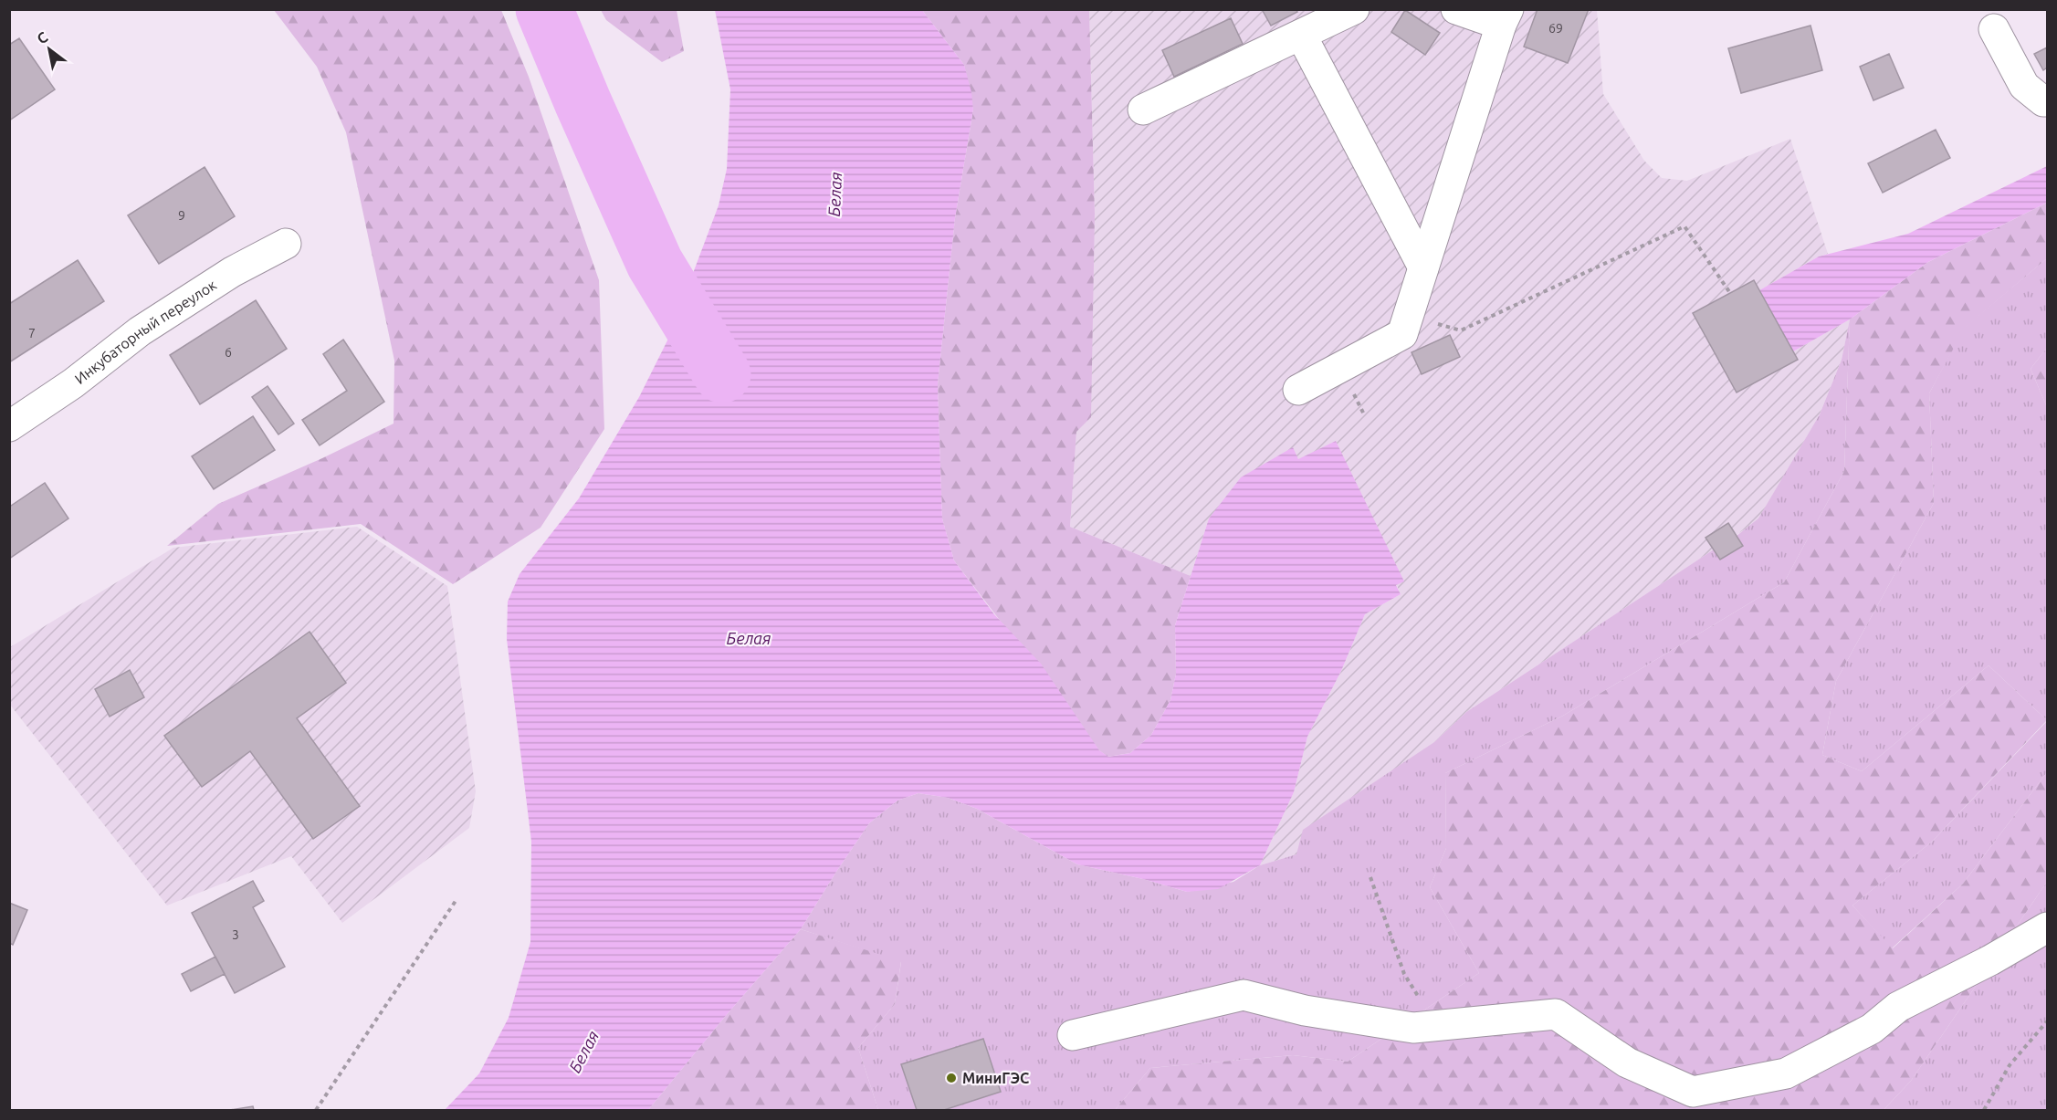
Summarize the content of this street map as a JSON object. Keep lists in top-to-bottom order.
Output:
{
  "streets": {
    "street": ["Инкубаторный переулок"]
  },
  "water": ["Белая"],
  "places": ["МиниГЭС"],
  "house_numbers": [
    "69",
    "9",
    "7",
    "6",
    "3"
  ],
  "north": "top left"
}
